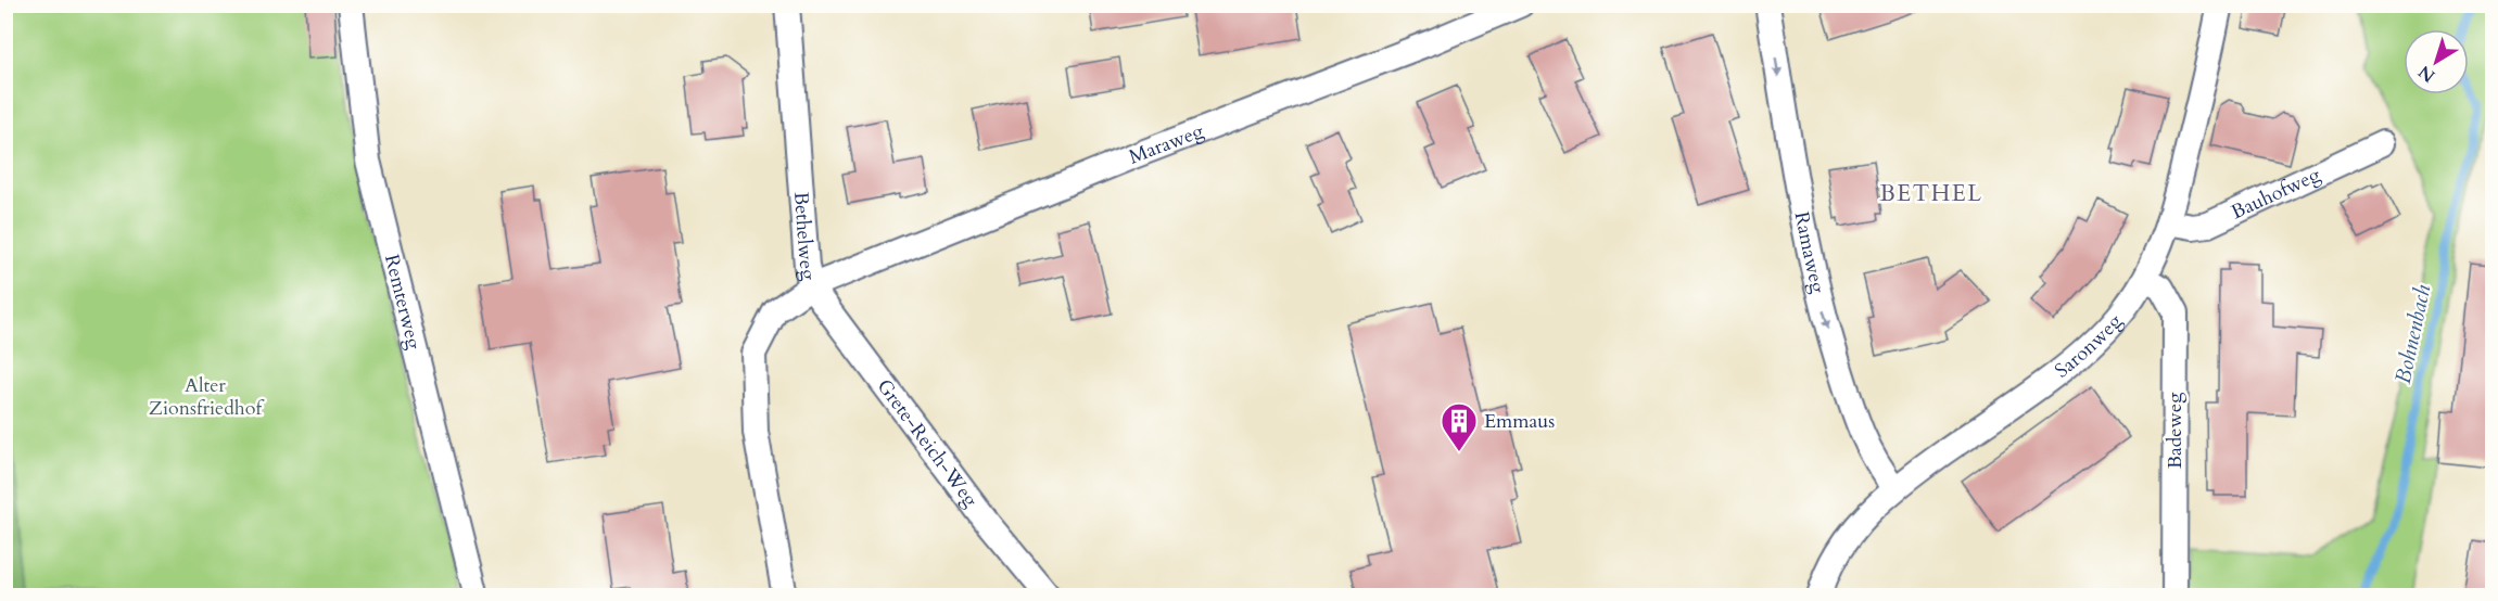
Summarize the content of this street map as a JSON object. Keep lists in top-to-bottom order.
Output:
{
  "streets": {
    "street": [
      "Maraweg",
      "Bauhofweg",
      "Bethelweg",
      "Ramaweg",
      "Remterweg",
      "Saronweg",
      "Badeweg",
      "Grete-Reich-Weg"
    ]
  },
  "crossings": [
    ["Maraweg", "Bethelweg"],
    ["Maraweg", "Grete-Reich-Weg"],
    ["Bauhofweg", "Saronweg"],
    ["Bethelweg", "Grete-Reich-Weg"],
    ["Ramaweg", "Saronweg"],
    ["Saronweg", "Badeweg"]
  ],
  "one_way": ["Ramaweg"],
  "districts": ["BETHEL"],
  "water": ["Bohnenbach"],
  "parks": ["Alter Zionsfriedhof"],
  "places": {
    "building": ["Emmaus"]
  },
  "north": "bottom left"
}
